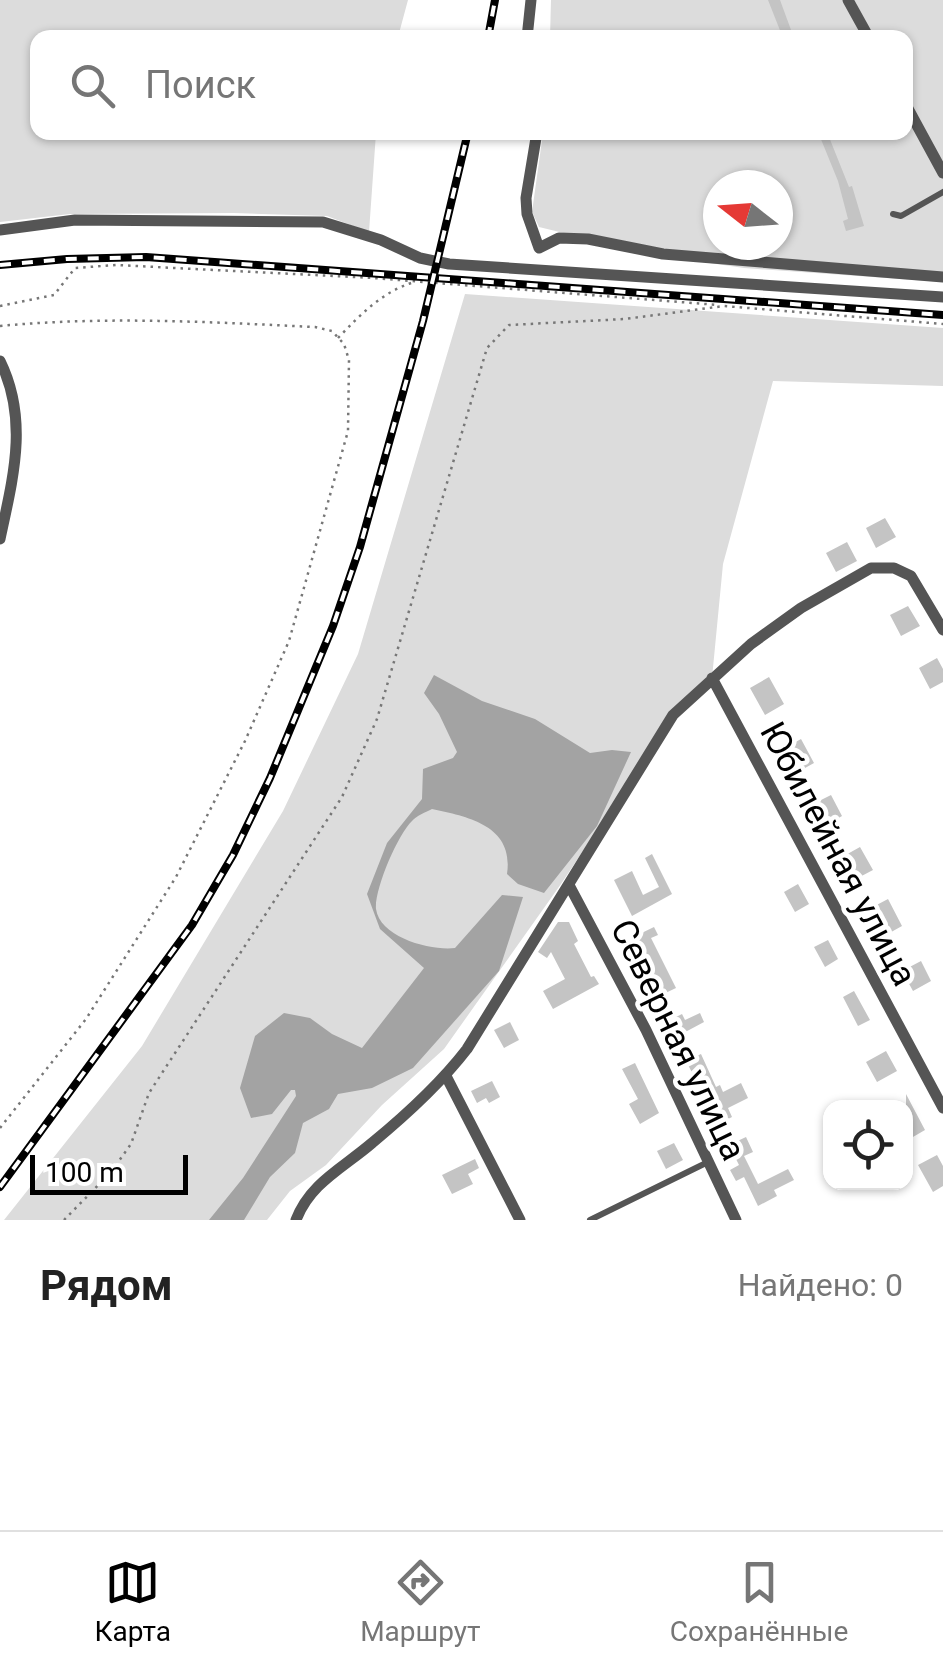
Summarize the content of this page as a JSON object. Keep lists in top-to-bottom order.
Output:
{
  "streets": {
    "street": ["Юбилейная улица", "Северная улица"]
  },
  "scale_bar": "100 m",
  "north": "left",
  "page": {
    "search": "Поиск",
    "scale": "100 m",
    "heading": ["Рядом", "Найдено: 0"],
    "nav": ["Карта", "Маршрут", "Сохранённые"]
  }
}
